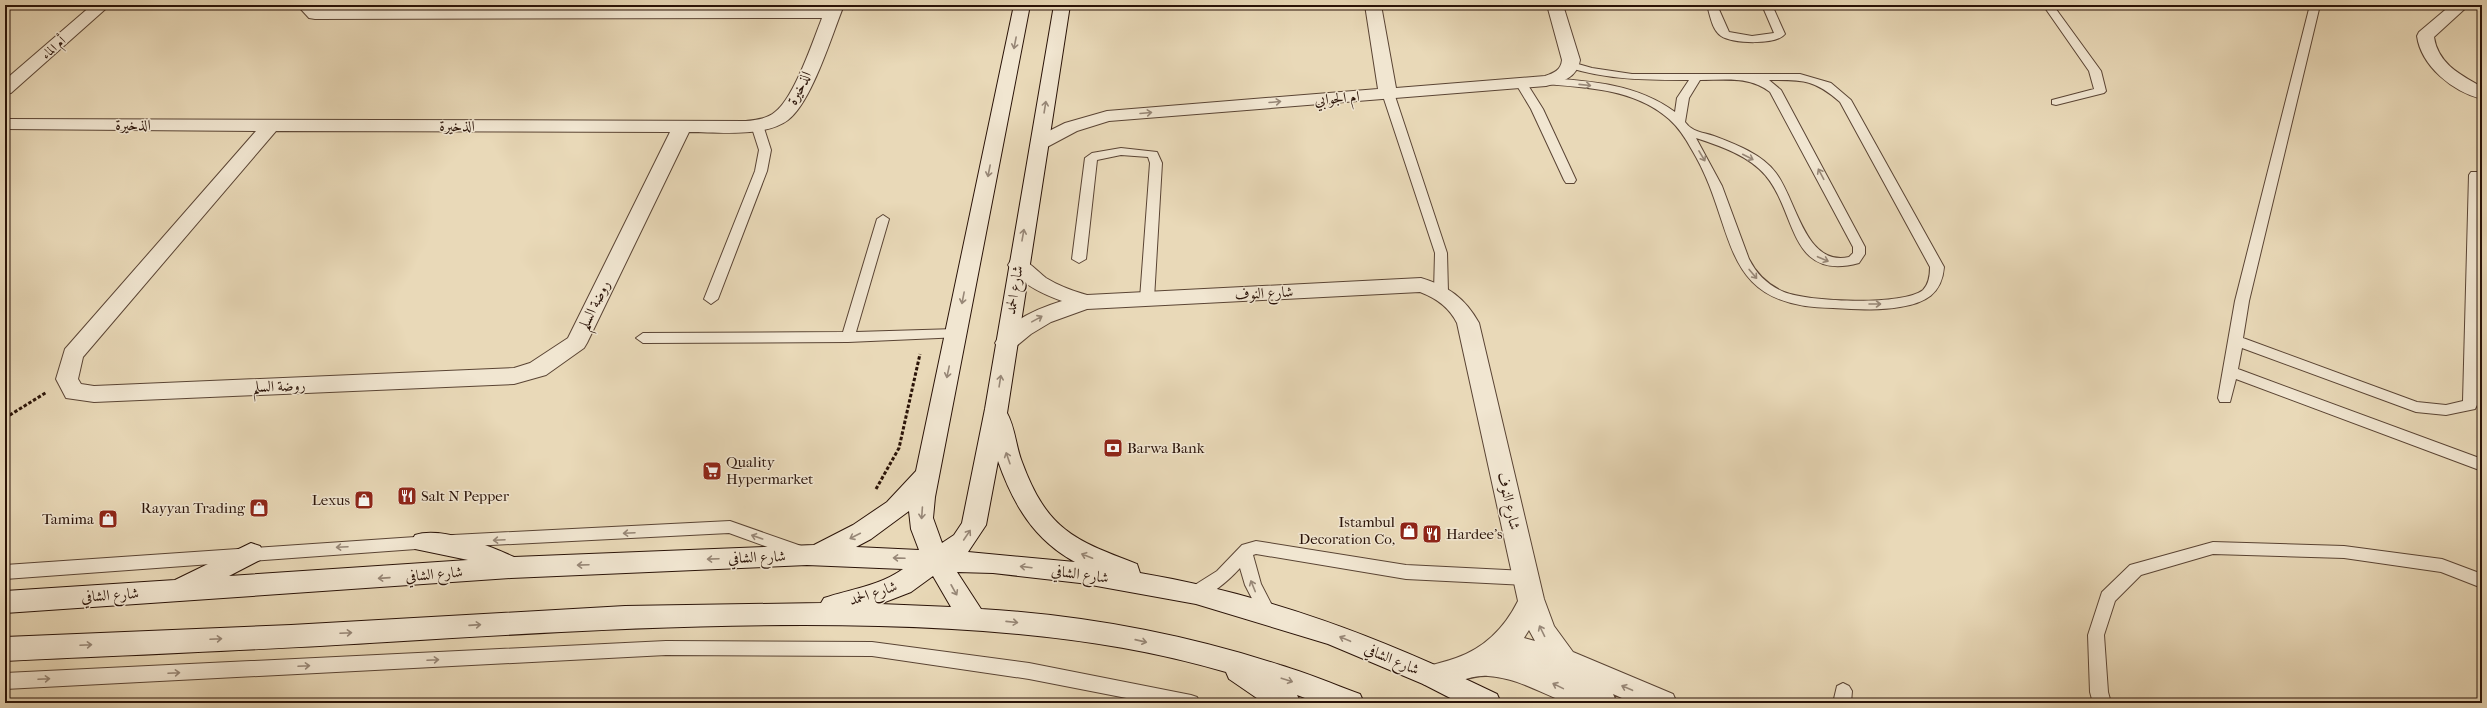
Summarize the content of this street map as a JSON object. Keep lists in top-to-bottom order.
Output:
{
  "streets": {
    "street": [
      "أم الماء",
      "الذخيرة",
      "ام الجوابي",
      "شارع الحمد",
      "شارع النوف",
      "روضة السلم",
      "شارع الشافي"
    ]
  },
  "crossings": [
    ["الذخيرة", "روضة السلم"],
    ["ام الجوابي", "شارع الحمد"],
    ["شارع الحمد", "شارع النوف"],
    ["شارع الحمد", "شارع الشافي"]
  ],
  "one_way": ["ام الجوابي"],
  "places": {
    "bank": ["Barwa Bank"],
    "supermarket": ["Quality Hypermarket"],
    "restaurant": ["Salt N Pepper", "Hardee's"],
    "shop": [
      "Lexus",
      "Rayyan Trading",
      "Tamima",
      "Istambul Decoration Co,"
    ]
  }
}
